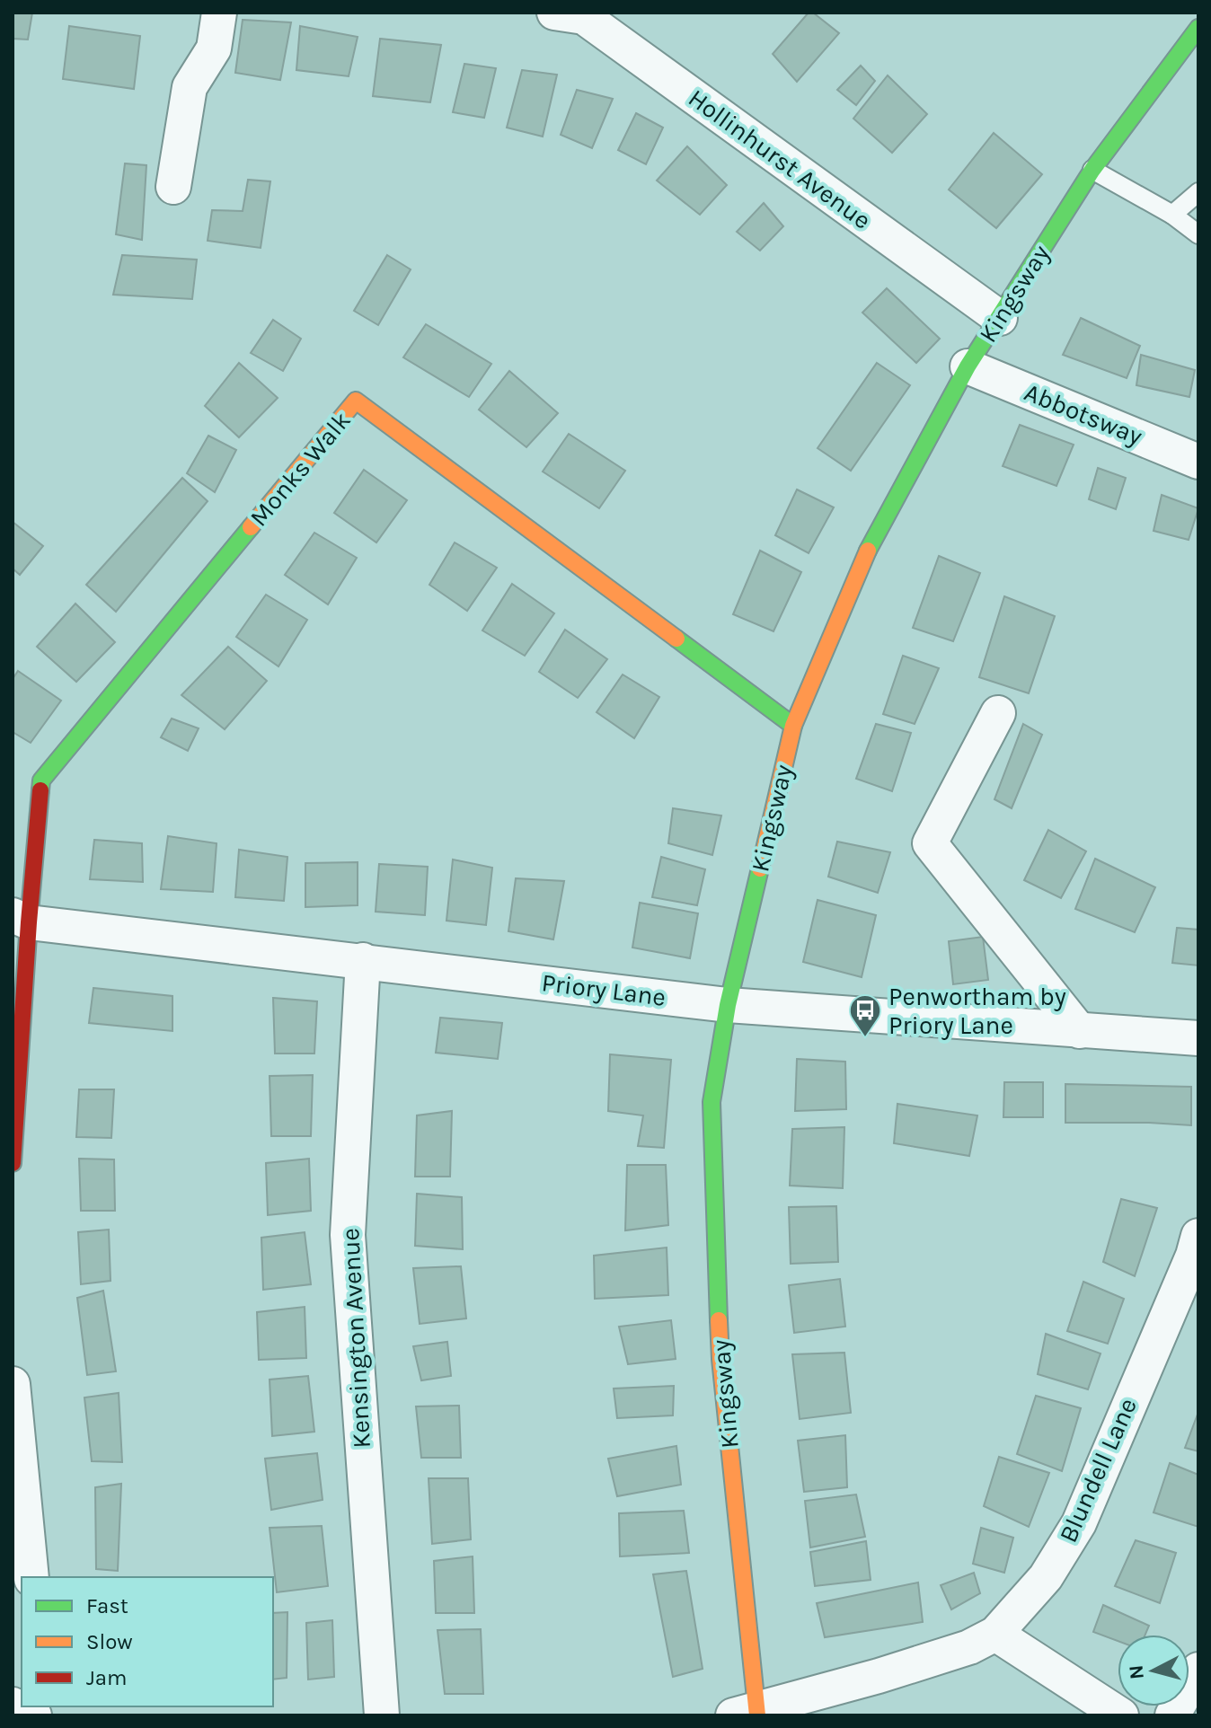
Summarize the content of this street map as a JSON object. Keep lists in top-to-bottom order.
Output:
{
  "streets": {
    "street": [
      "Hollinhurst Avenue",
      "Kingsway",
      "Abbotsway",
      "Monks Walk",
      "Priory Lane",
      "Kensington Avenue",
      "Blundell Lane"
    ]
  },
  "crossings": [
    ["Hollinhurst Avenue", "Kingsway"],
    ["Kingsway", "Abbotsway"],
    ["Kingsway", "Monks Walk"],
    ["Kingsway", "Priory Lane"],
    ["Kingsway", "Blundell Lane"],
    ["Monks Walk", "Priory Lane"],
    ["Priory Lane", "Kensington Avenue"]
  ],
  "places": {
    "bus stop": ["Penwortham by Priory Lane"]
  },
  "legend": ["Fast", "Slow", "Jam"],
  "north": "left"
}
